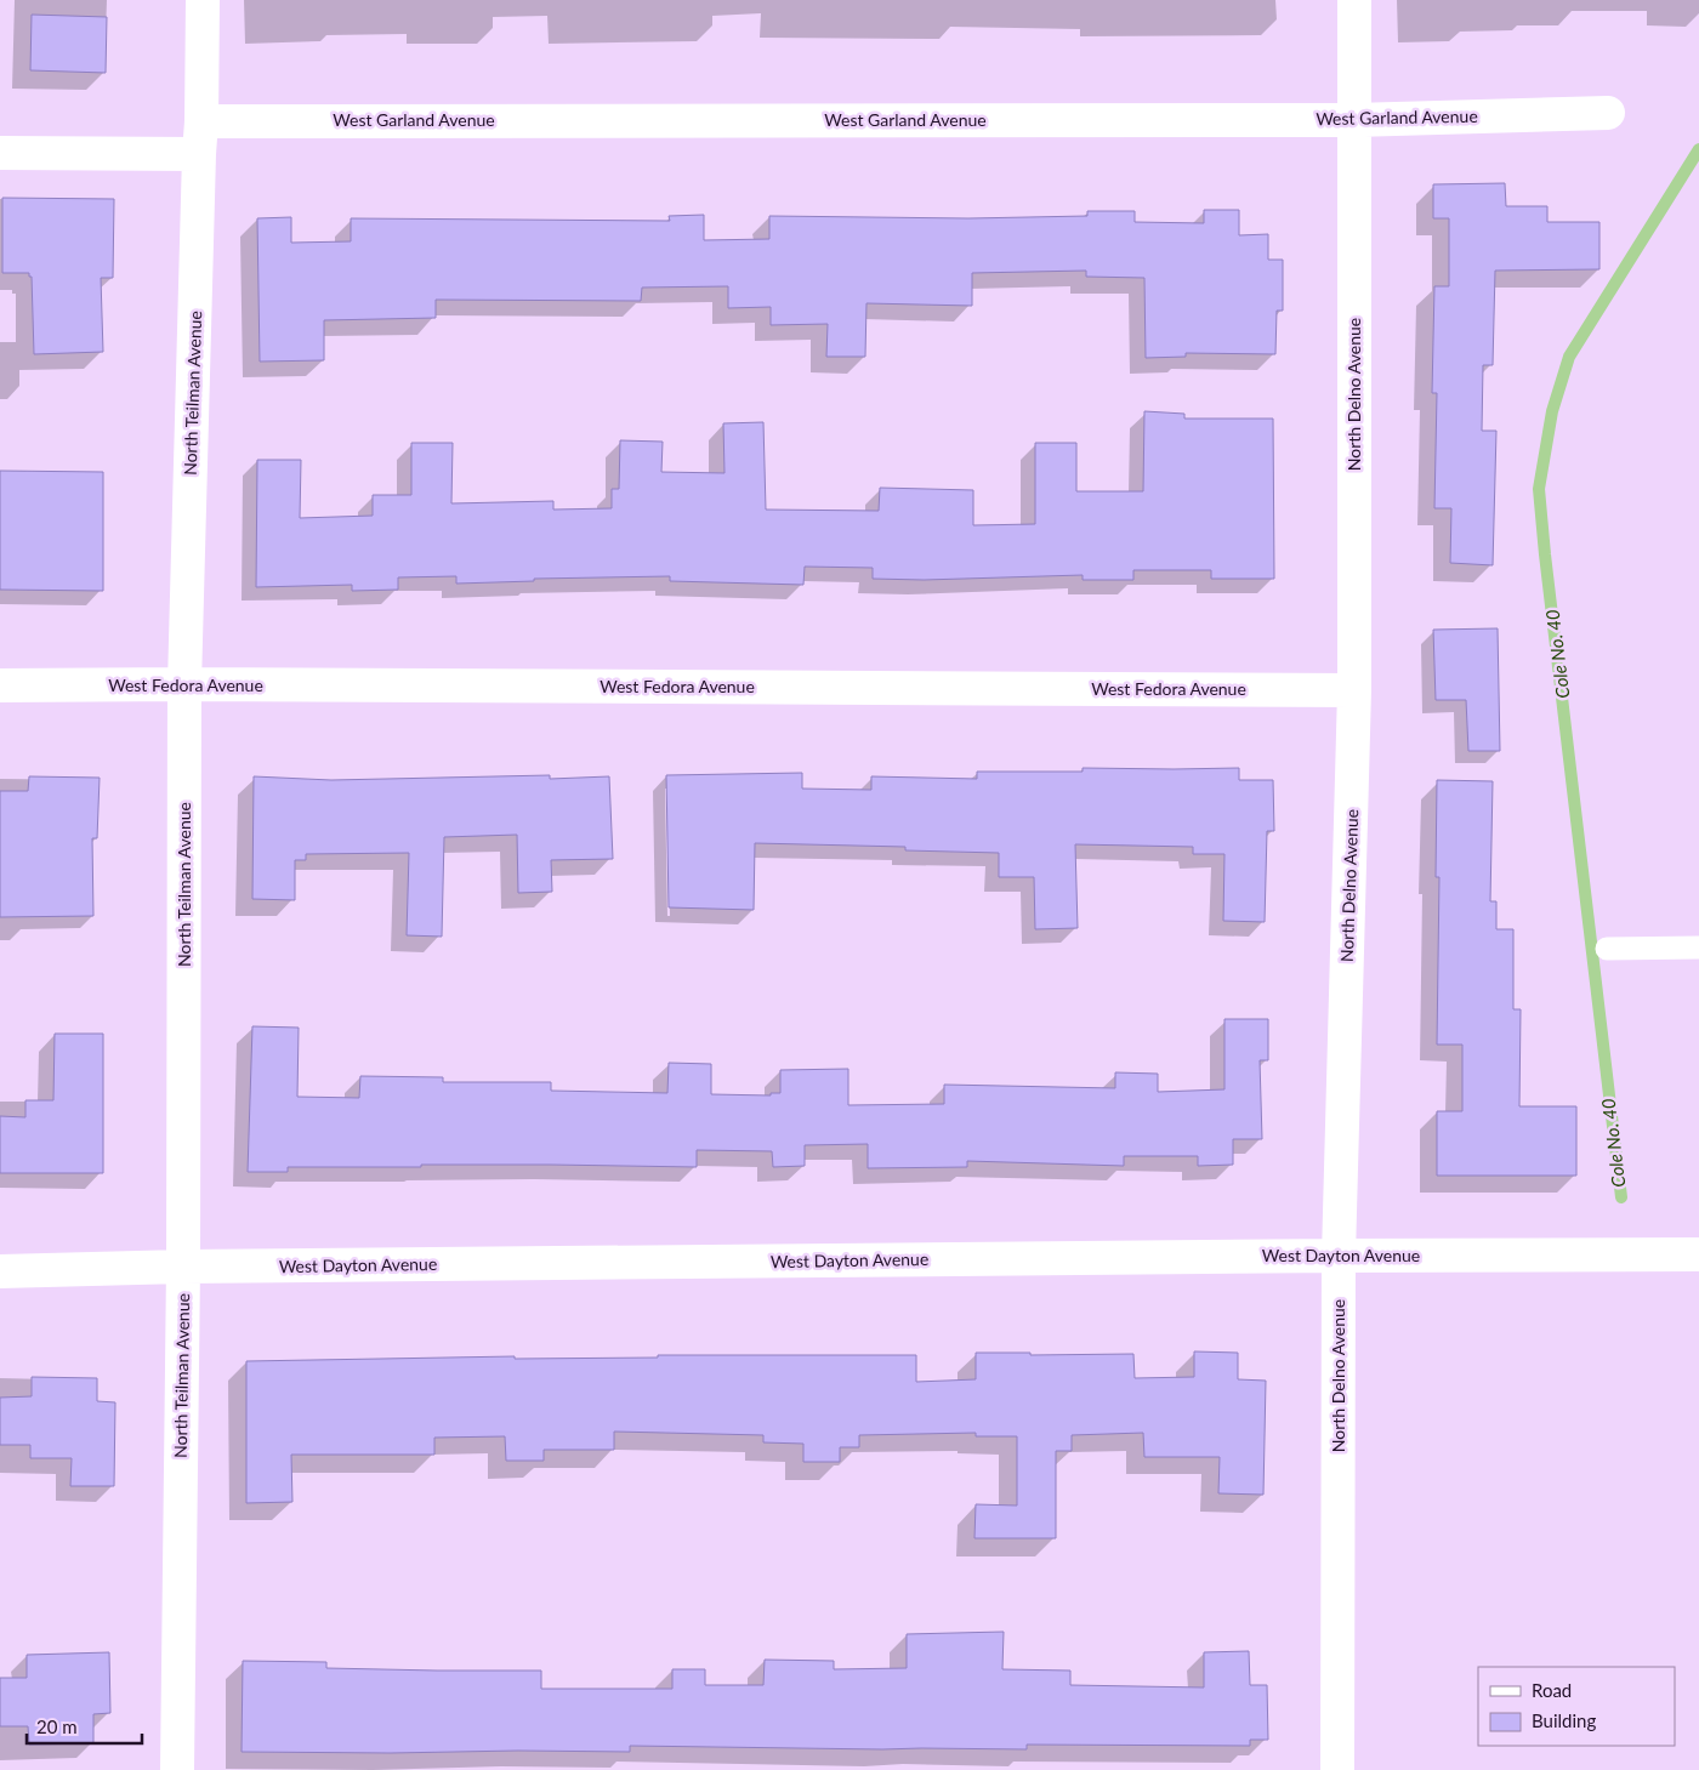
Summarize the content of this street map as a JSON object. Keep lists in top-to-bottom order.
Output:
{
  "streets": {
    "street": [
      "West Garland Avenue",
      "North Teilman Avenue",
      "North Delno Avenue",
      "West Fedora Avenue",
      "West Dayton Avenue"
    ]
  },
  "crossings": [
    ["West Garland Avenue", "North Teilman Avenue"],
    ["West Garland Avenue", "North Delno Avenue"],
    ["North Teilman Avenue", "West Fedora Avenue"],
    ["North Teilman Avenue", "West Dayton Avenue"],
    ["North Delno Avenue", "West Fedora Avenue"],
    ["North Delno Avenue", "West Dayton Avenue"]
  ],
  "water": ["Cole No. 40"],
  "legend": ["Road", "Building"],
  "scale_bar": "20 m"
}
